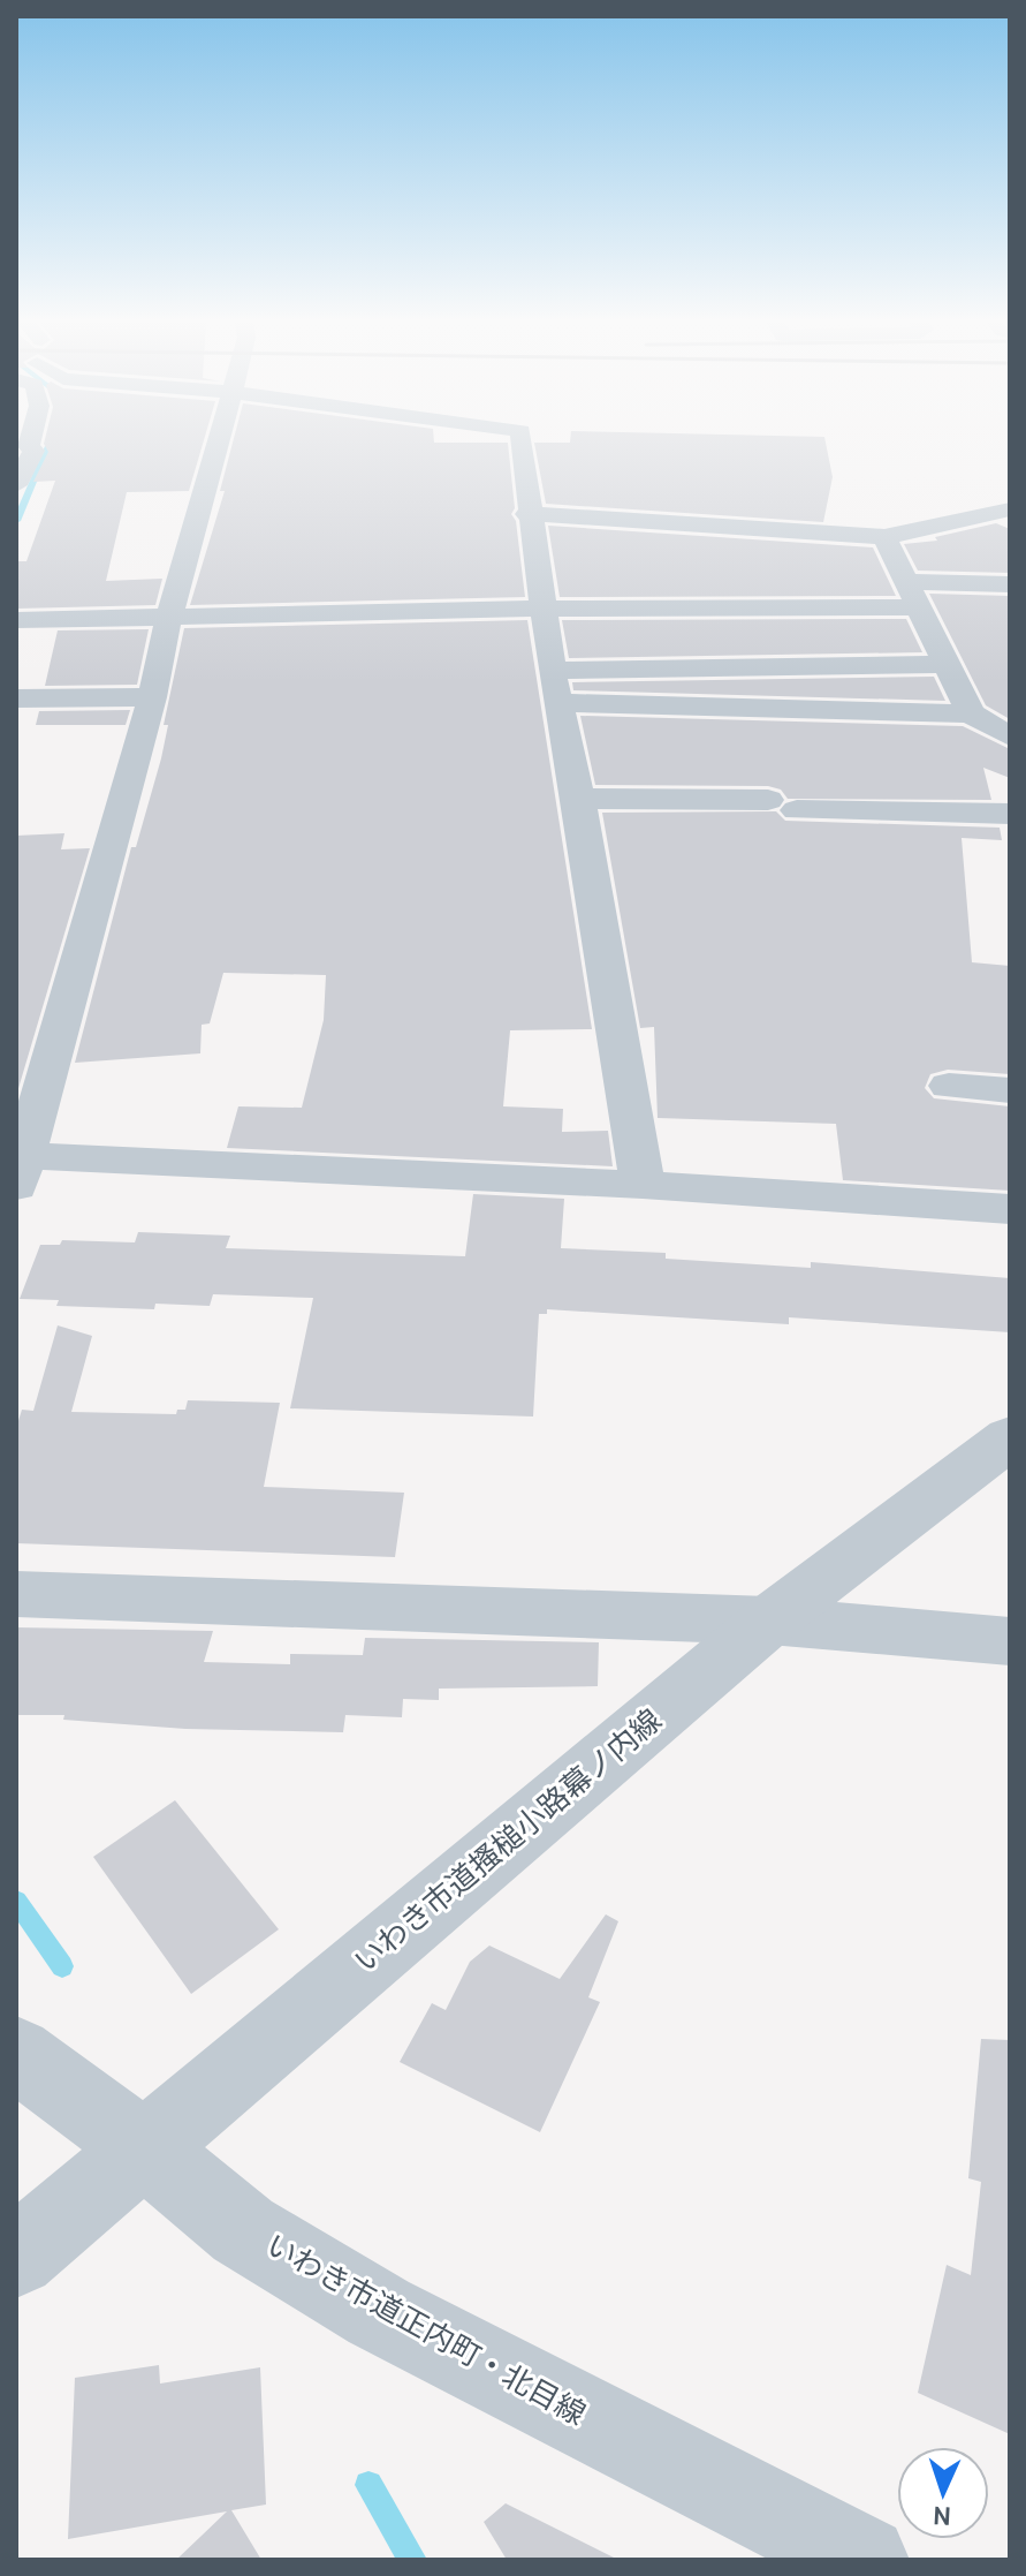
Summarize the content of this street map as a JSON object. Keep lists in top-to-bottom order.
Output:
{
  "streets": {
    "street": ["いわき市道搔槌小路幕ノ内線", "いわき市道正内町・北目線"]
  },
  "crossings": [
    ["いわき市道搔槌小路幕ノ内線", "いわき市道正内町・北目線"]
  ],
  "north": "bottom"
}
